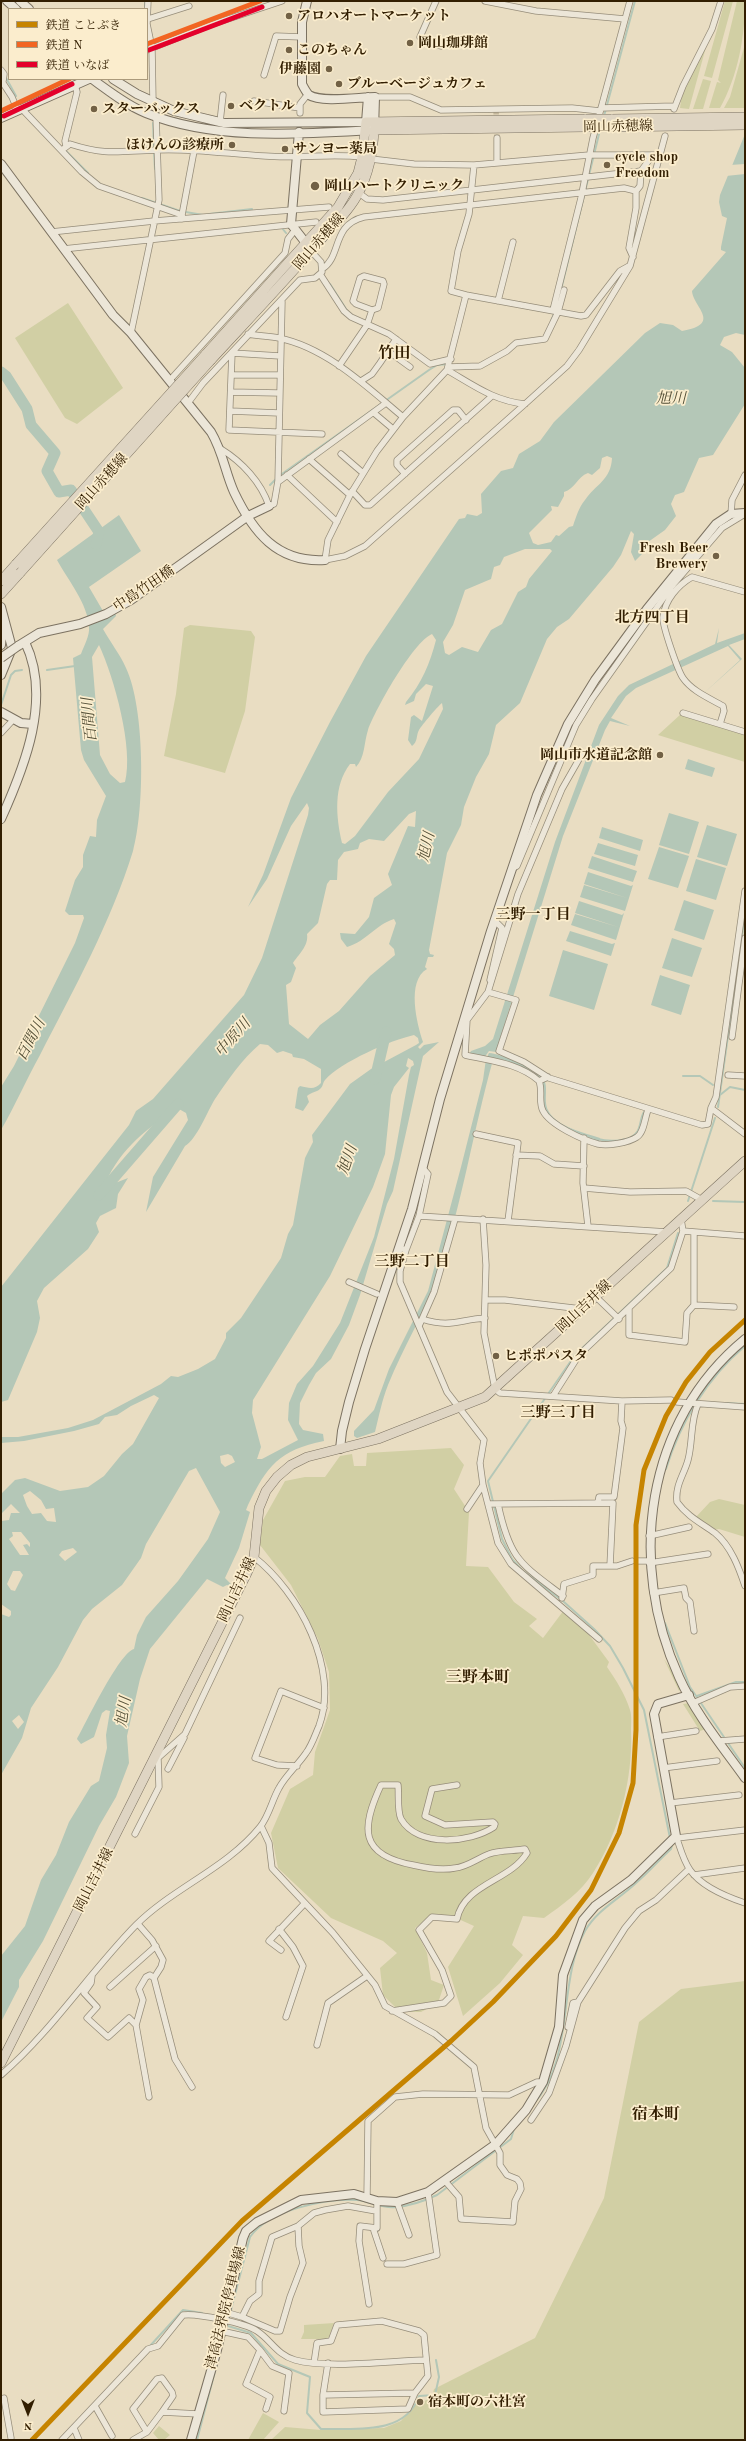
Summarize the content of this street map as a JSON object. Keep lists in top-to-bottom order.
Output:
{
  "streets": {
    "main road": ["岡山赤穂線", "岡山吉井線"],
    "street": ["中島竹田橋", "津高法界院停車場線"]
  },
  "districts": [
    "竹田",
    "北方四丁目",
    "三野一丁目",
    "三野二丁目",
    "三野三丁目",
    "三野本町",
    "宿本町"
  ],
  "water": ["旭川", "百間川", "中原川"],
  "places": [
    "アロハオートマーケット",
    "岡山珈琲館",
    "このちゃん",
    "伊藤園",
    "ブルーベージュカフェ",
    "ベクトル",
    "スターバックス",
    "ほけんの診療所",
    "サンヨー薬局",
    "cycle shop Freedom",
    "岡山ハートクリニック",
    "Fresh Beer Brewery",
    "岡山市水道記念館",
    "ヒポポパスタ",
    "宿本町の六社宮"
  ],
  "lines": ["rail line N", "rail line いなば", "rail line ことぶき"],
  "legend": ["鉄道 ことぶき", "鉄道 N", "鉄道 いなば"],
  "north": "bottom"
}
